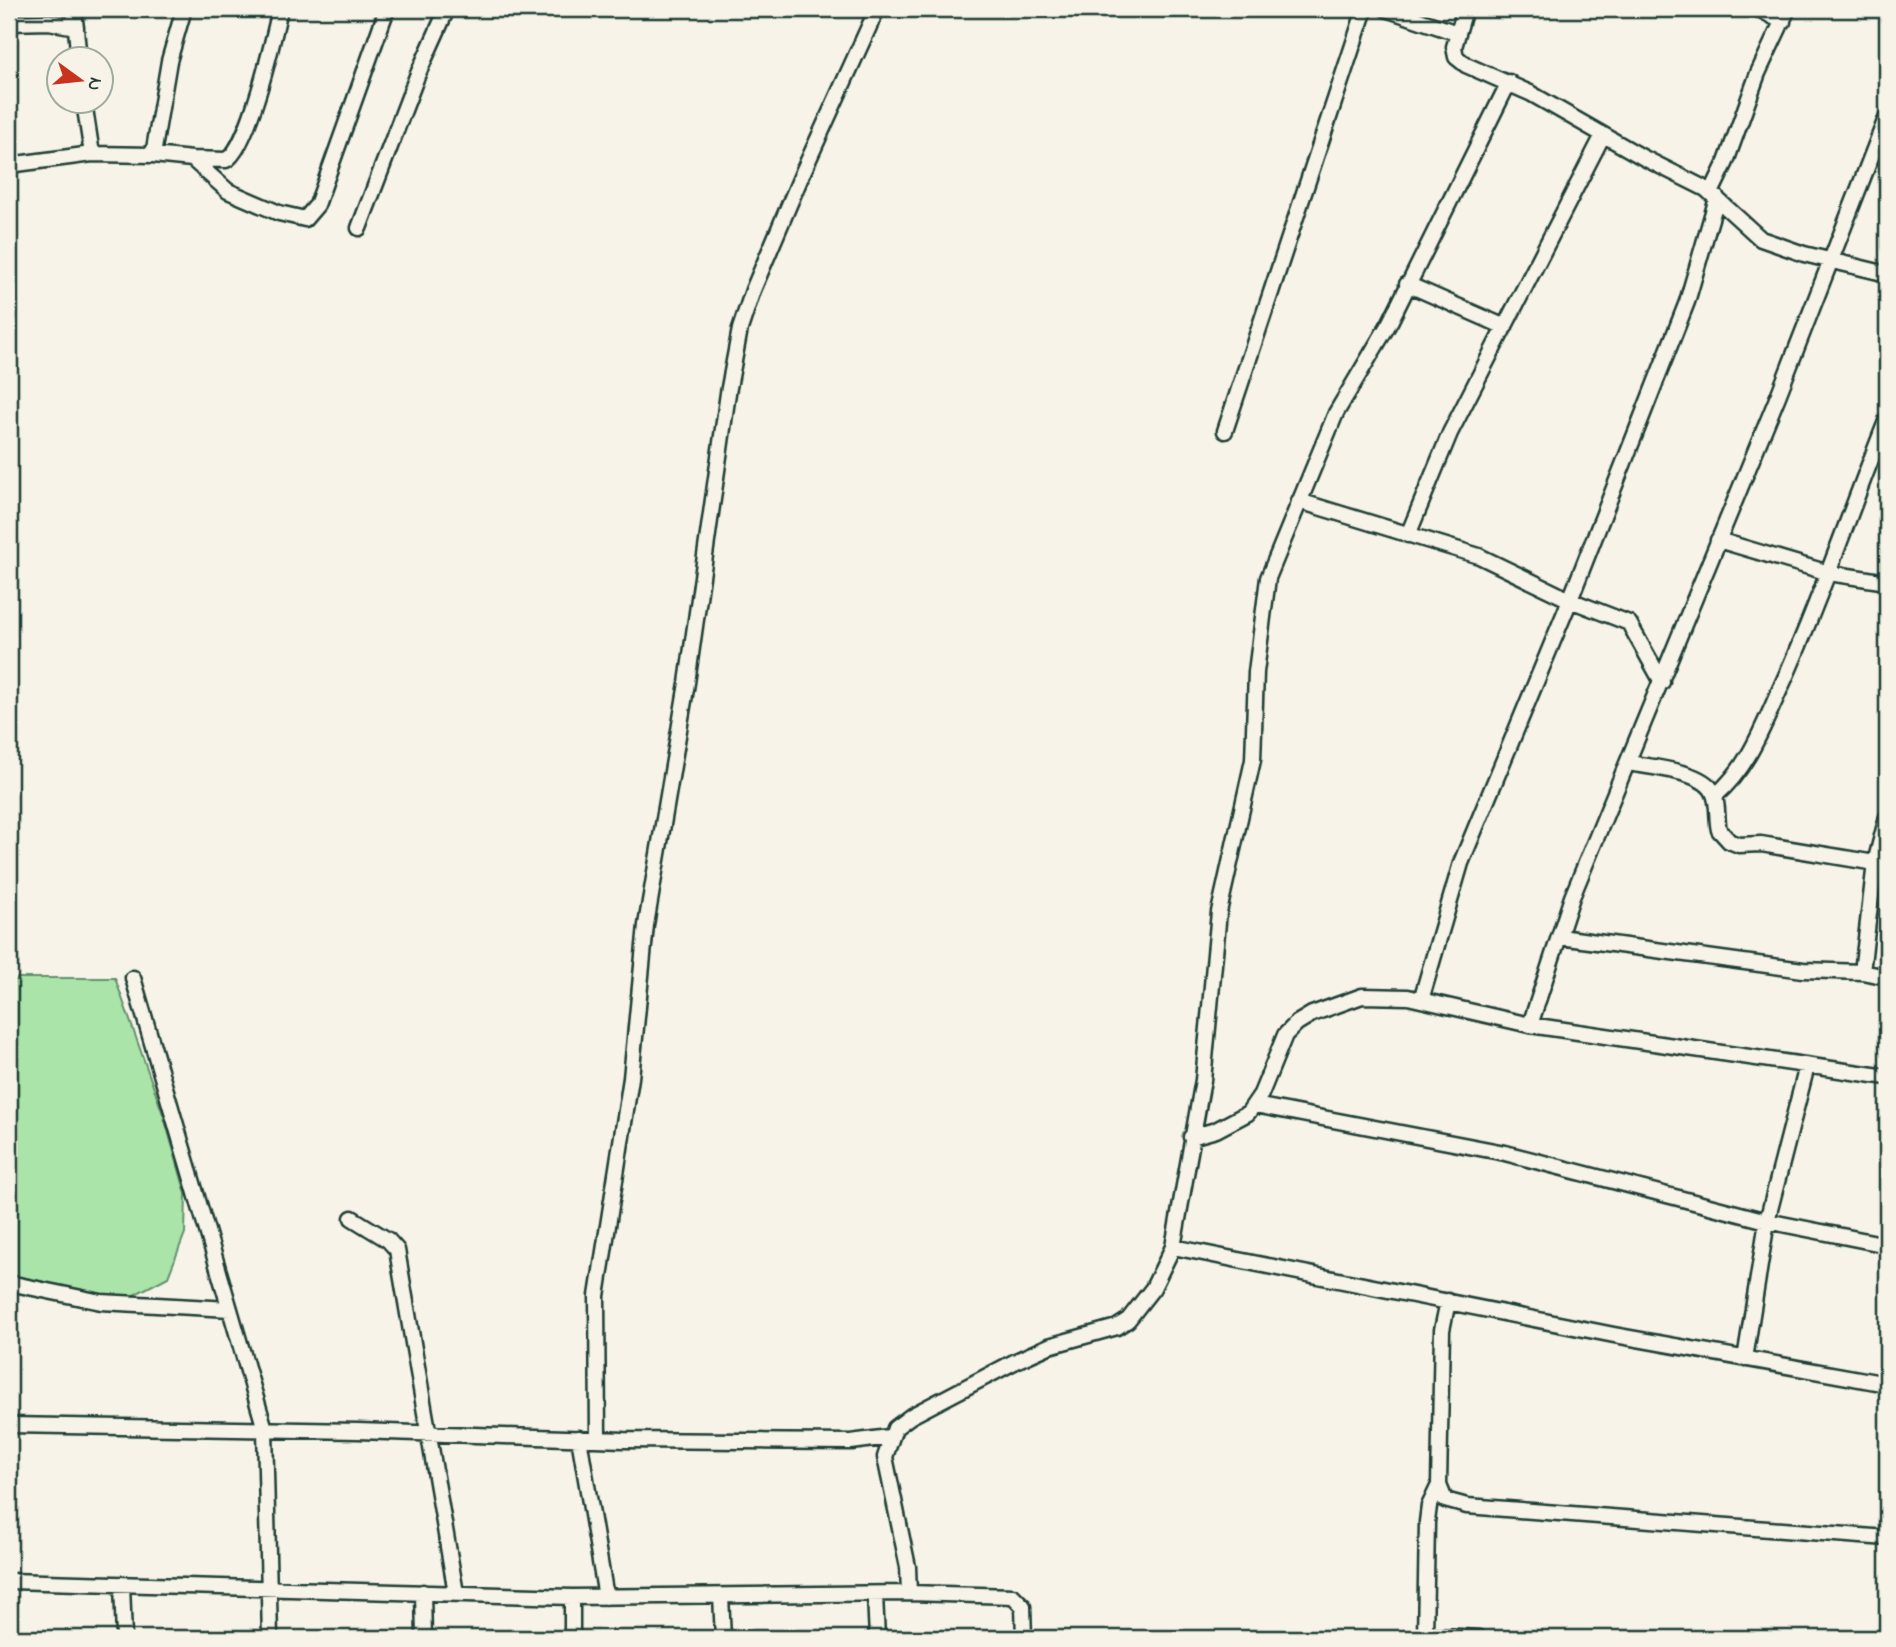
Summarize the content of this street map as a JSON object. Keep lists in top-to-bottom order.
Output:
{
  "north": "right"
}
